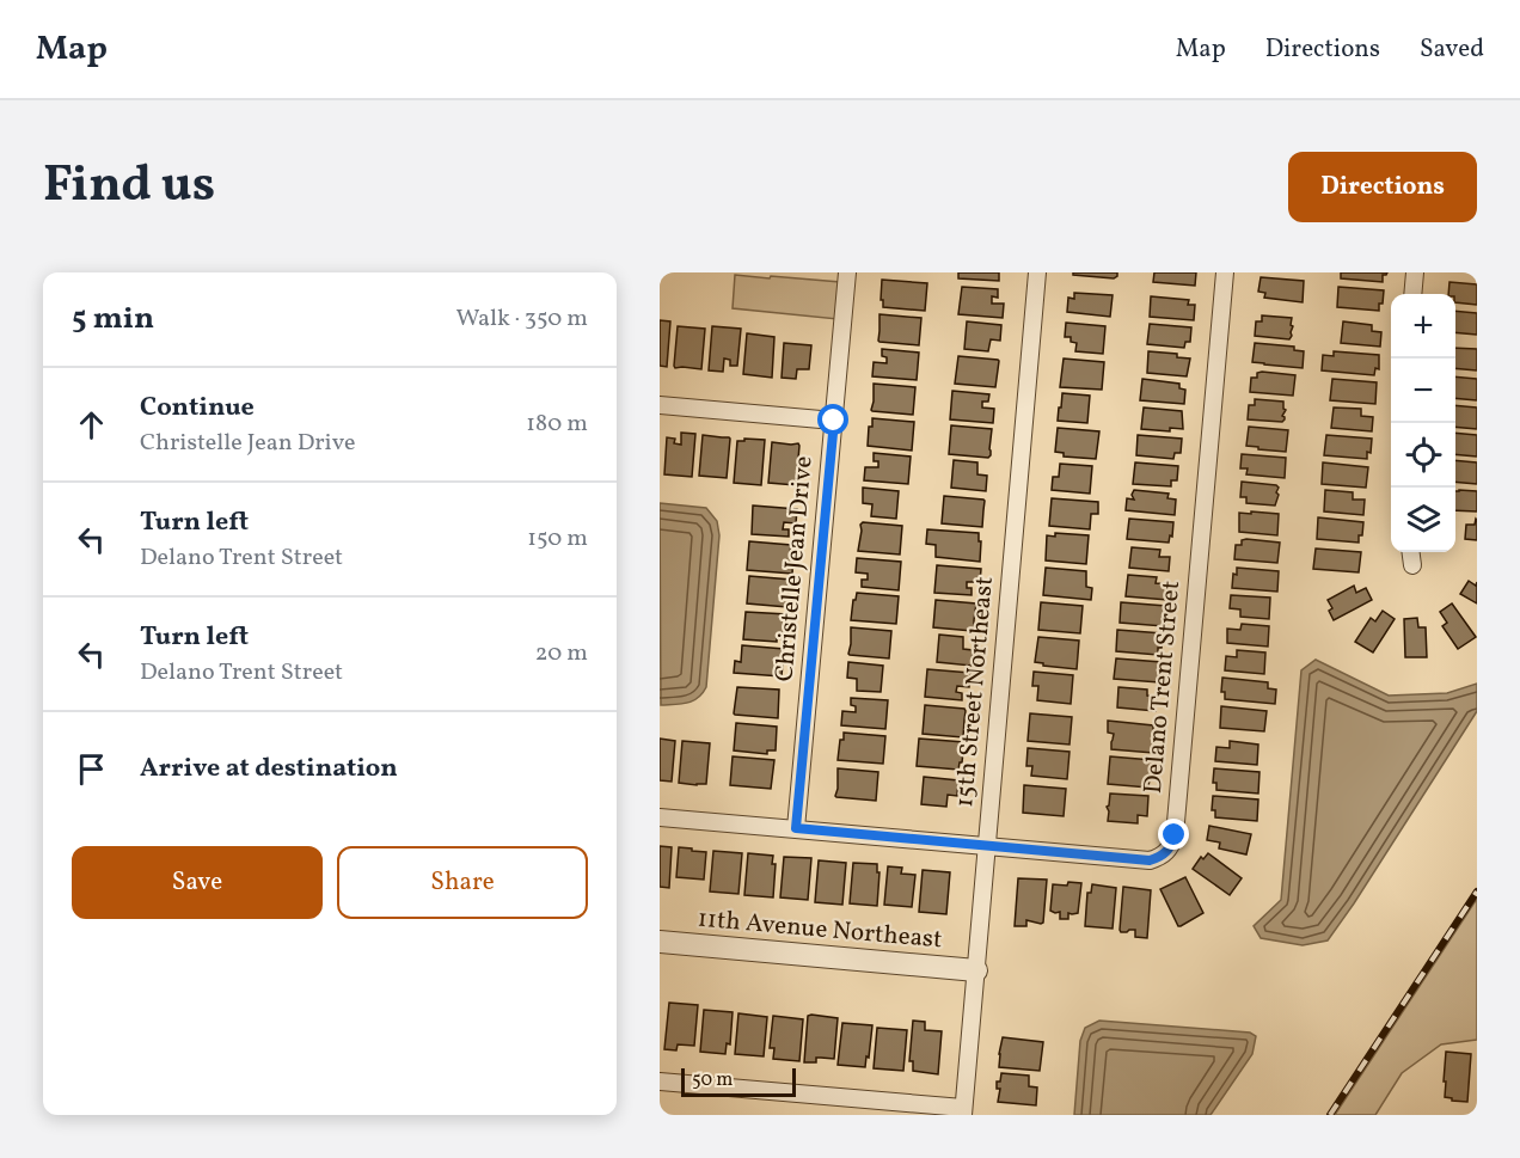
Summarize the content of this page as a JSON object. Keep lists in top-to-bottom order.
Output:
{
  "streets": {
    "street": [
      "Christelle Jean Drive",
      "Delano Trent Street",
      "15th Street Northeast",
      "11th Avenue Northeast"
    ]
  },
  "crossings": [
    ["Christelle Jean Drive", "Delano Trent Street"],
    ["Delano Trent Street", "15th Street Northeast"],
    ["15th Street Northeast", "11th Avenue Northeast"]
  ],
  "scale_bar": "50 m",
  "page": {
    "header": "Map",
    "nav": ["Map", "Directions", "Saved"],
    "title": "Find us",
    "buttons": [
      "Directions",
      ["Save", "Share"]
    ],
    "heading": ["5 min", "Walk · 350 m"],
    "map_buttons": ["+", "−"],
    "list": [
      ["Continue", "Christelle Jean Drive", "180 m"],
      ["Turn left", "Delano Trent Street", "150 m"],
      ["Turn left", "Delano Trent Street", "20 m"],
      "Arrive at destination"
    ],
    "scale": "50 m"
  }
}
